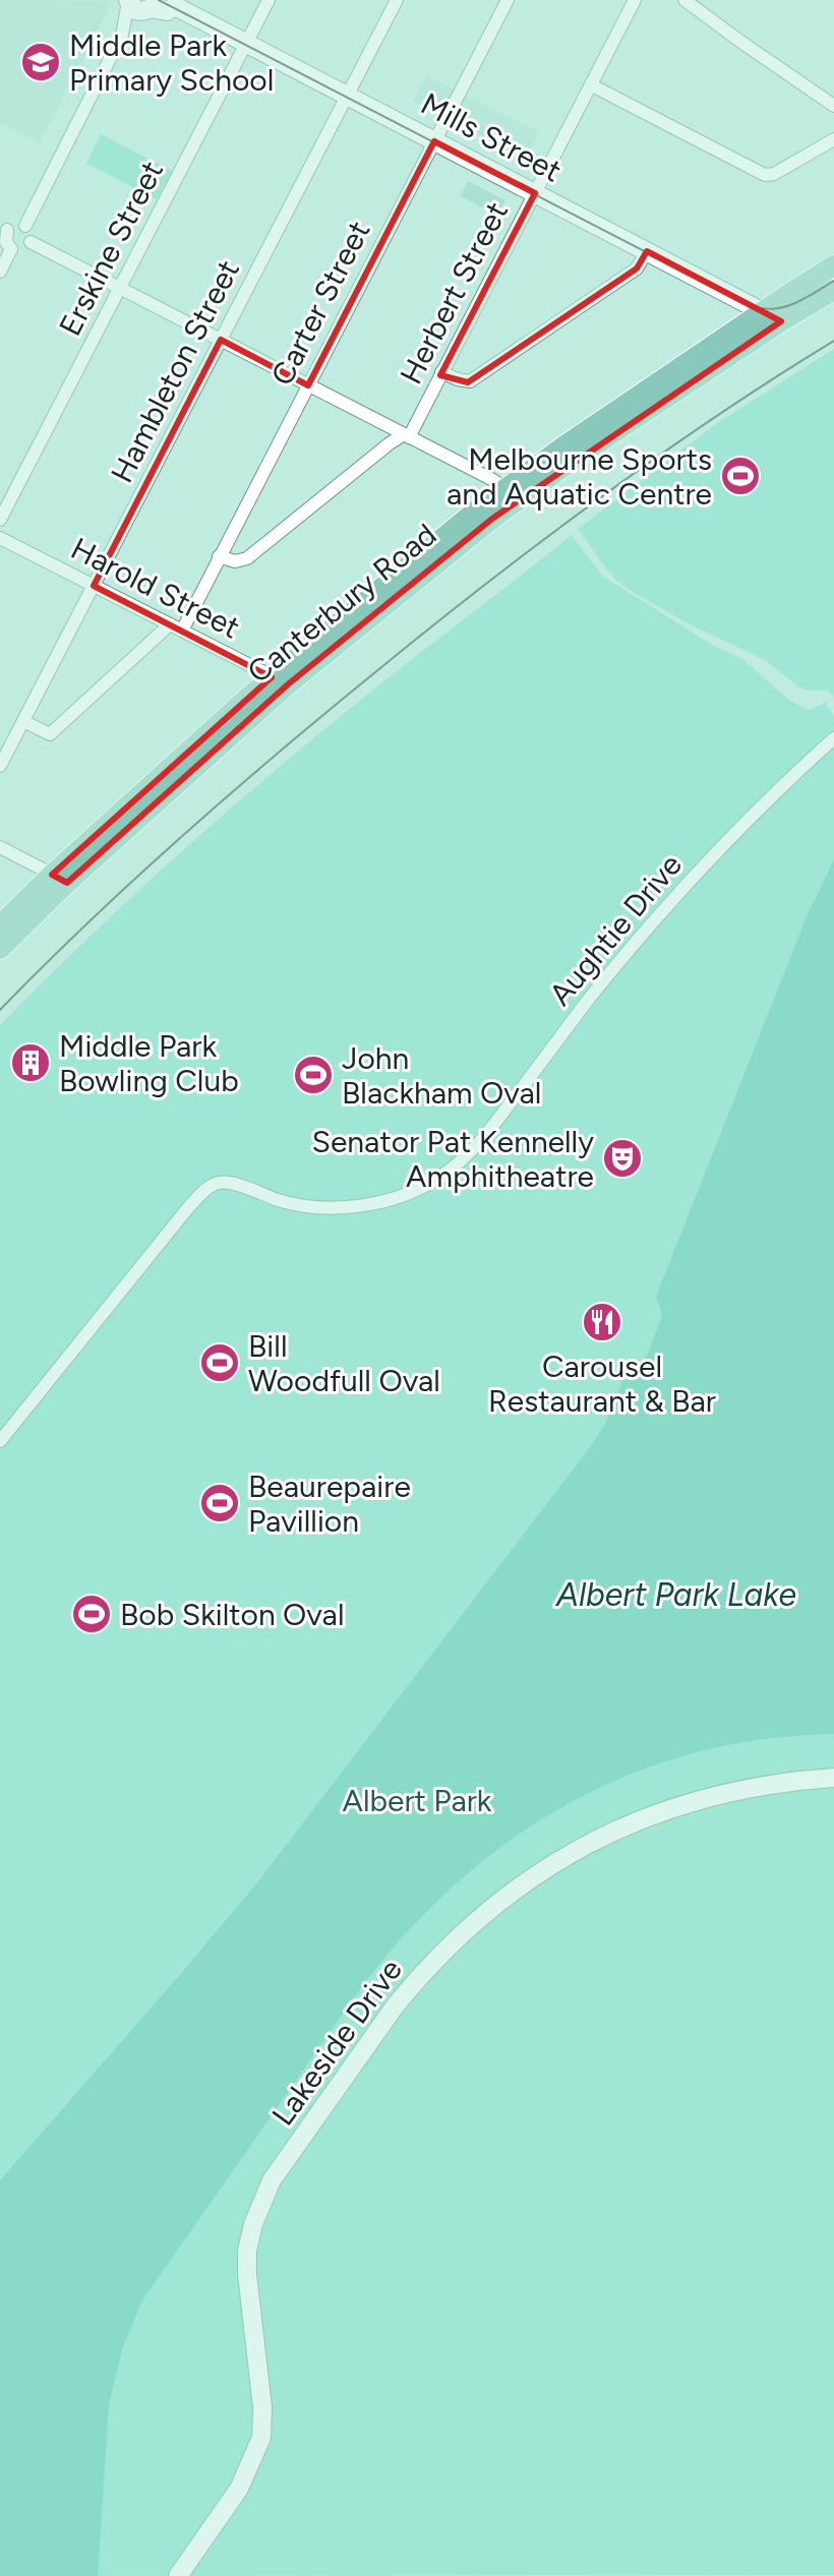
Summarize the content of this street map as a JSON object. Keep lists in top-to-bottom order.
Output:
{
  "streets": {
    "main road": ["Canterbury Road"],
    "street": [
      "Mills Street",
      "Erskine Street",
      "Herbert Street",
      "Carter Street",
      "Hambleton Street",
      "Harold Street",
      "Aughtie Drive",
      "Lakeside Drive"
    ]
  },
  "crossings": [
    ["Mills Street", "Erskine Street"],
    ["Mills Street", "Herbert Street"],
    ["Mills Street", "Carter Street"],
    ["Mills Street", "Hambleton Street"],
    ["Mills Street", "Canterbury Road"],
    ["Carter Street", "Harold Street"],
    ["Hambleton Street", "Harold Street"],
    ["Harold Street", "Canterbury Road"]
  ],
  "water": ["Albert Park Lake"],
  "parks": ["Albert Park"],
  "places": {
    "school or university": ["Middle Park Primary School"],
    "sports": [
      "Melbourne Sports and Aquatic Centre",
      "John Blackham Oval",
      "Bill Woodfull Oval",
      "Beaurepaire Pavillion",
      "Bob Skilton Oval"
    ],
    "building": ["Middle Park Bowling Club"],
    "theatre": ["Senator Pat Kennelly Amphitheatre"],
    "restaurant": ["Carousel Restaurant & Bar"]
  }
}
